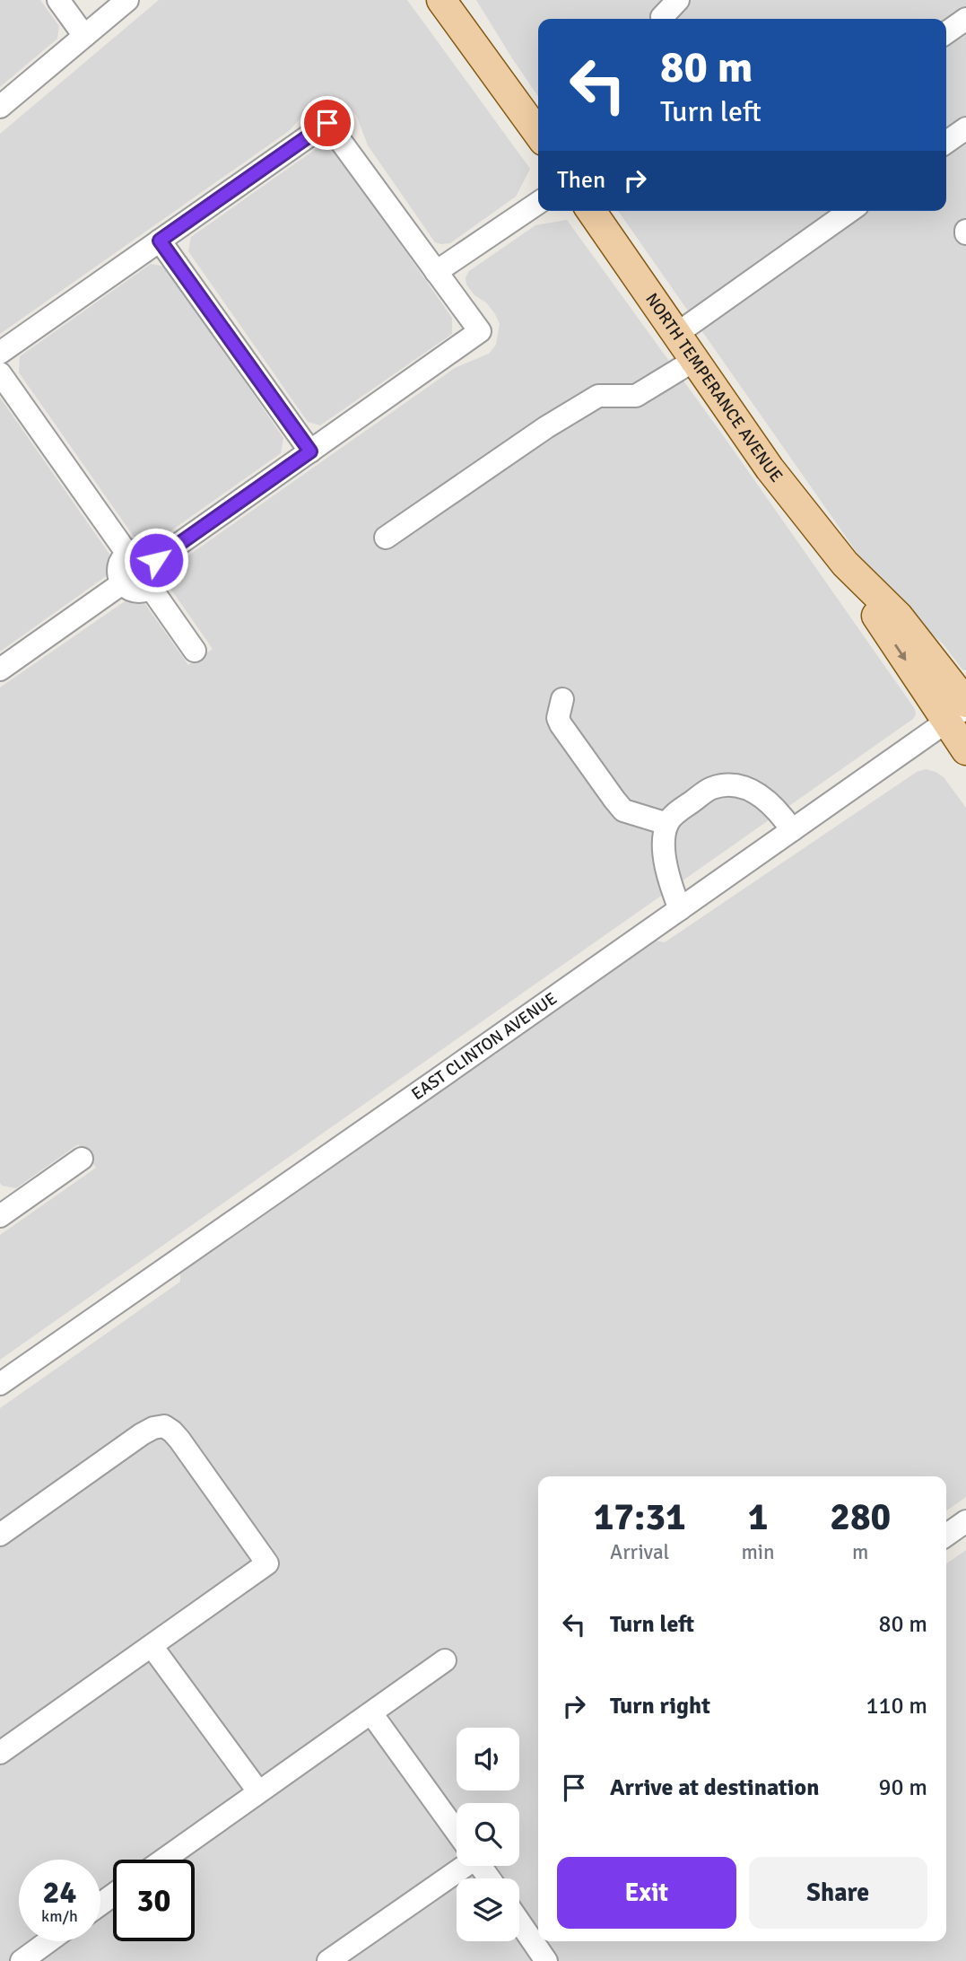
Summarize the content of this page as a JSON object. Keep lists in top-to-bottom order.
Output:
{
  "streets": {
    "main road": ["NORTH TEMPERANCE AVENUE"],
    "street": ["EAST CLINTON AVENUE"]
  },
  "crossings": [
    ["NORTH TEMPERANCE AVENUE", "EAST CLINTON AVENUE"]
  ],
  "page": {
    "turn": ["80 m", "Turn left"],
    "then": "Then",
    "eta": [
      "17:31",
      "Arrival",
      "1",
      "min",
      "280",
      "m"
    ],
    "list": [
      {
        "name": "Turn left",
        "value": "80 m"
      },
      {
        "name": "Turn right",
        "value": "110 m"
      },
      {
        "name": "Arrive at destination",
        "value": "90 m"
      }
    ],
    "buttons": ["Exit", "Share"],
    "speed": "24 km/h",
    "limit": "30"
  }
}
